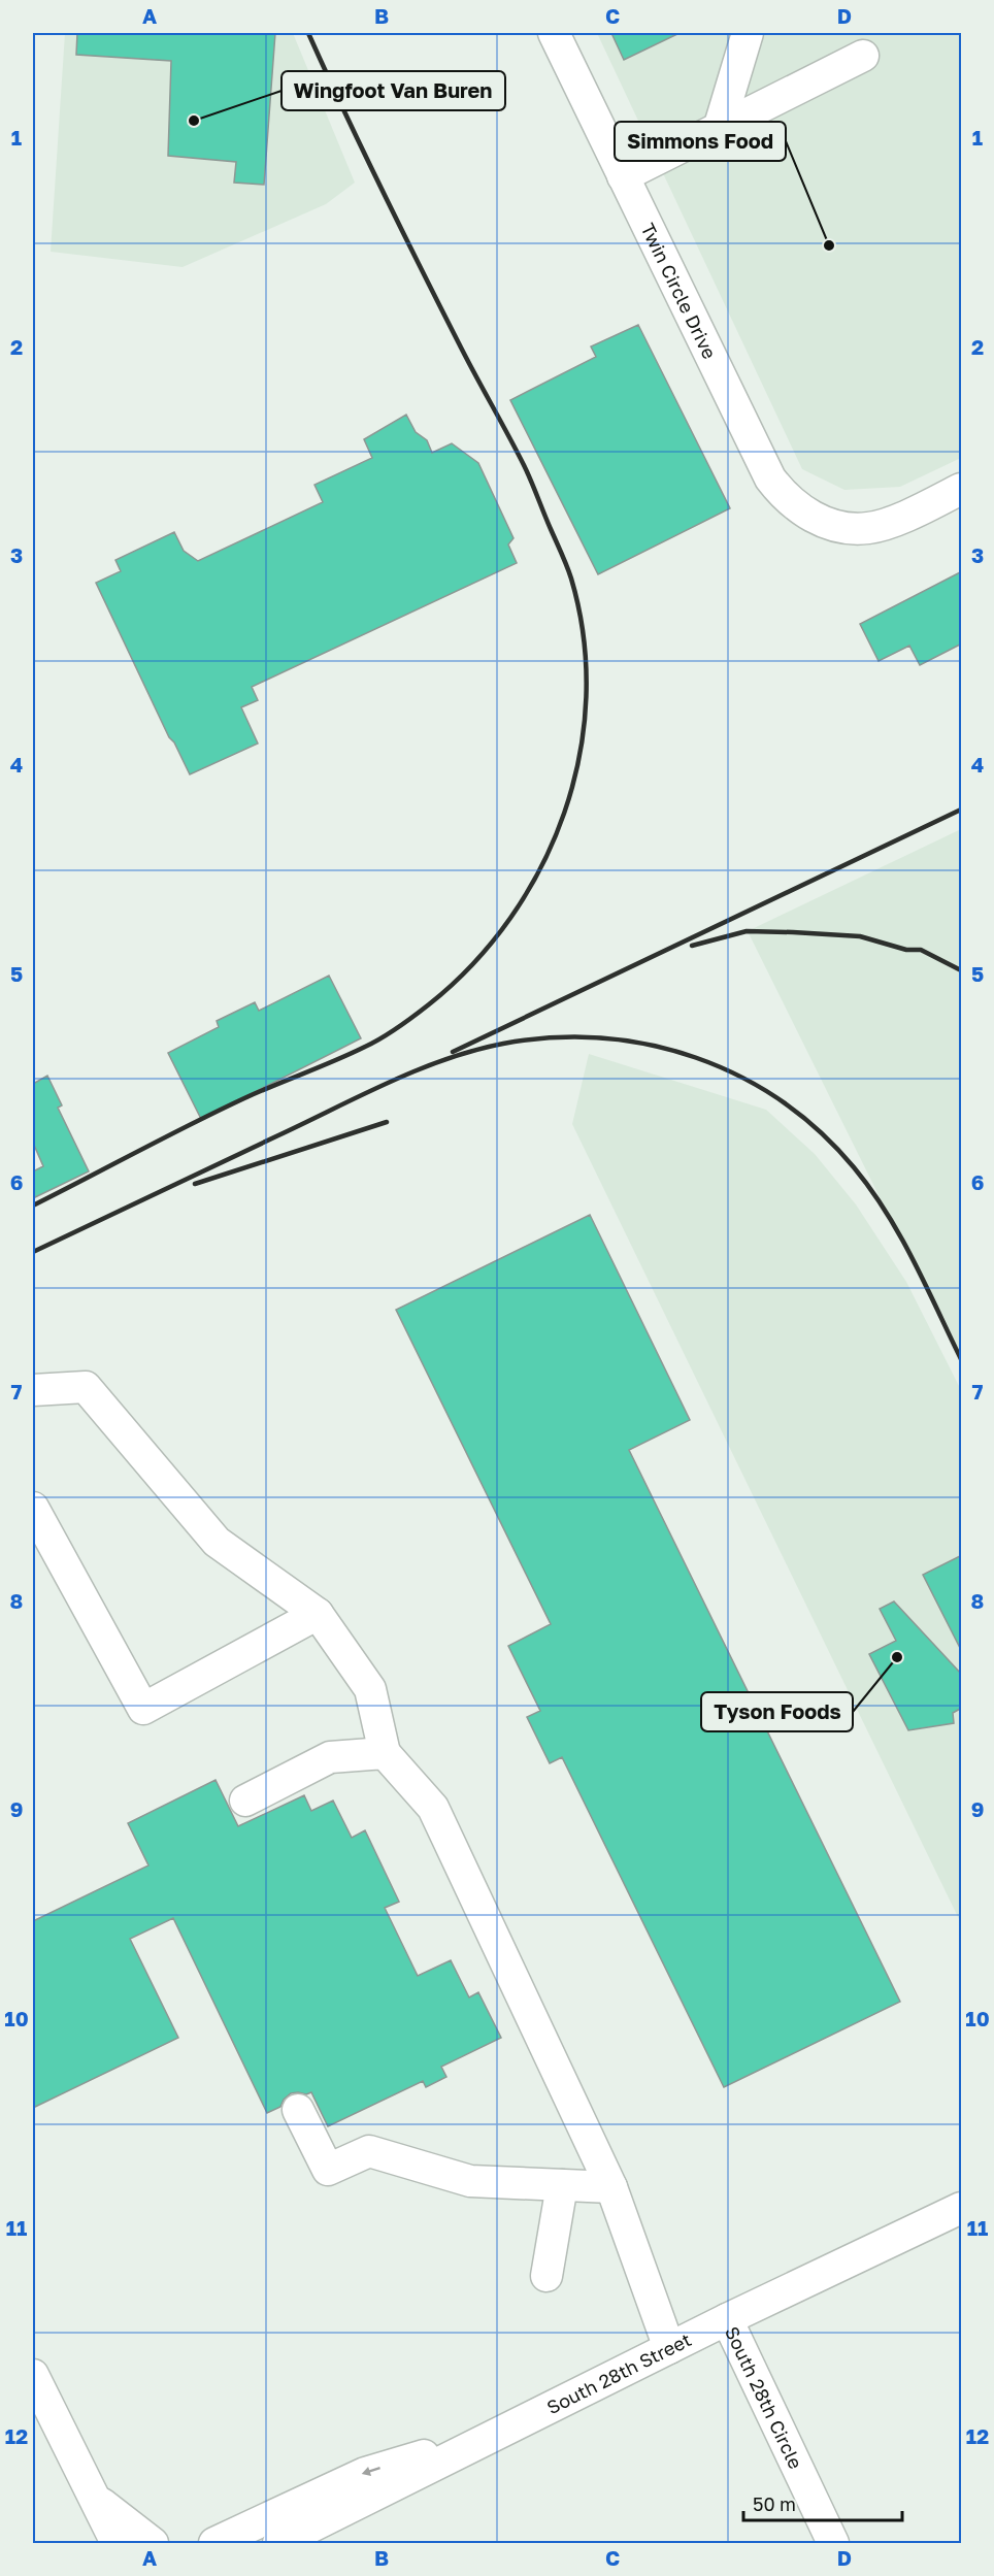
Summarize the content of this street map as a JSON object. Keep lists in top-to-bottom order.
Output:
{
  "streets": {
    "street": ["Twin Circle Drive", "South 28th Street", "South 28th Circle"]
  },
  "crossings": [
    ["South 28th Street", "South 28th Circle"]
  ],
  "places": ["Wingfoot Van Buren", "Simmons Food", "Tyson Foods"],
  "scale_bar": "50 m",
  "grid": {
    "columns": [
      "A",
      "B",
      "C",
      "D"
    ],
    "rows": [
      "1",
      "2",
      "3",
      "4",
      "5",
      "6",
      "7",
      "8",
      "9",
      "10",
      "11",
      "12"
    ]
  }
}
